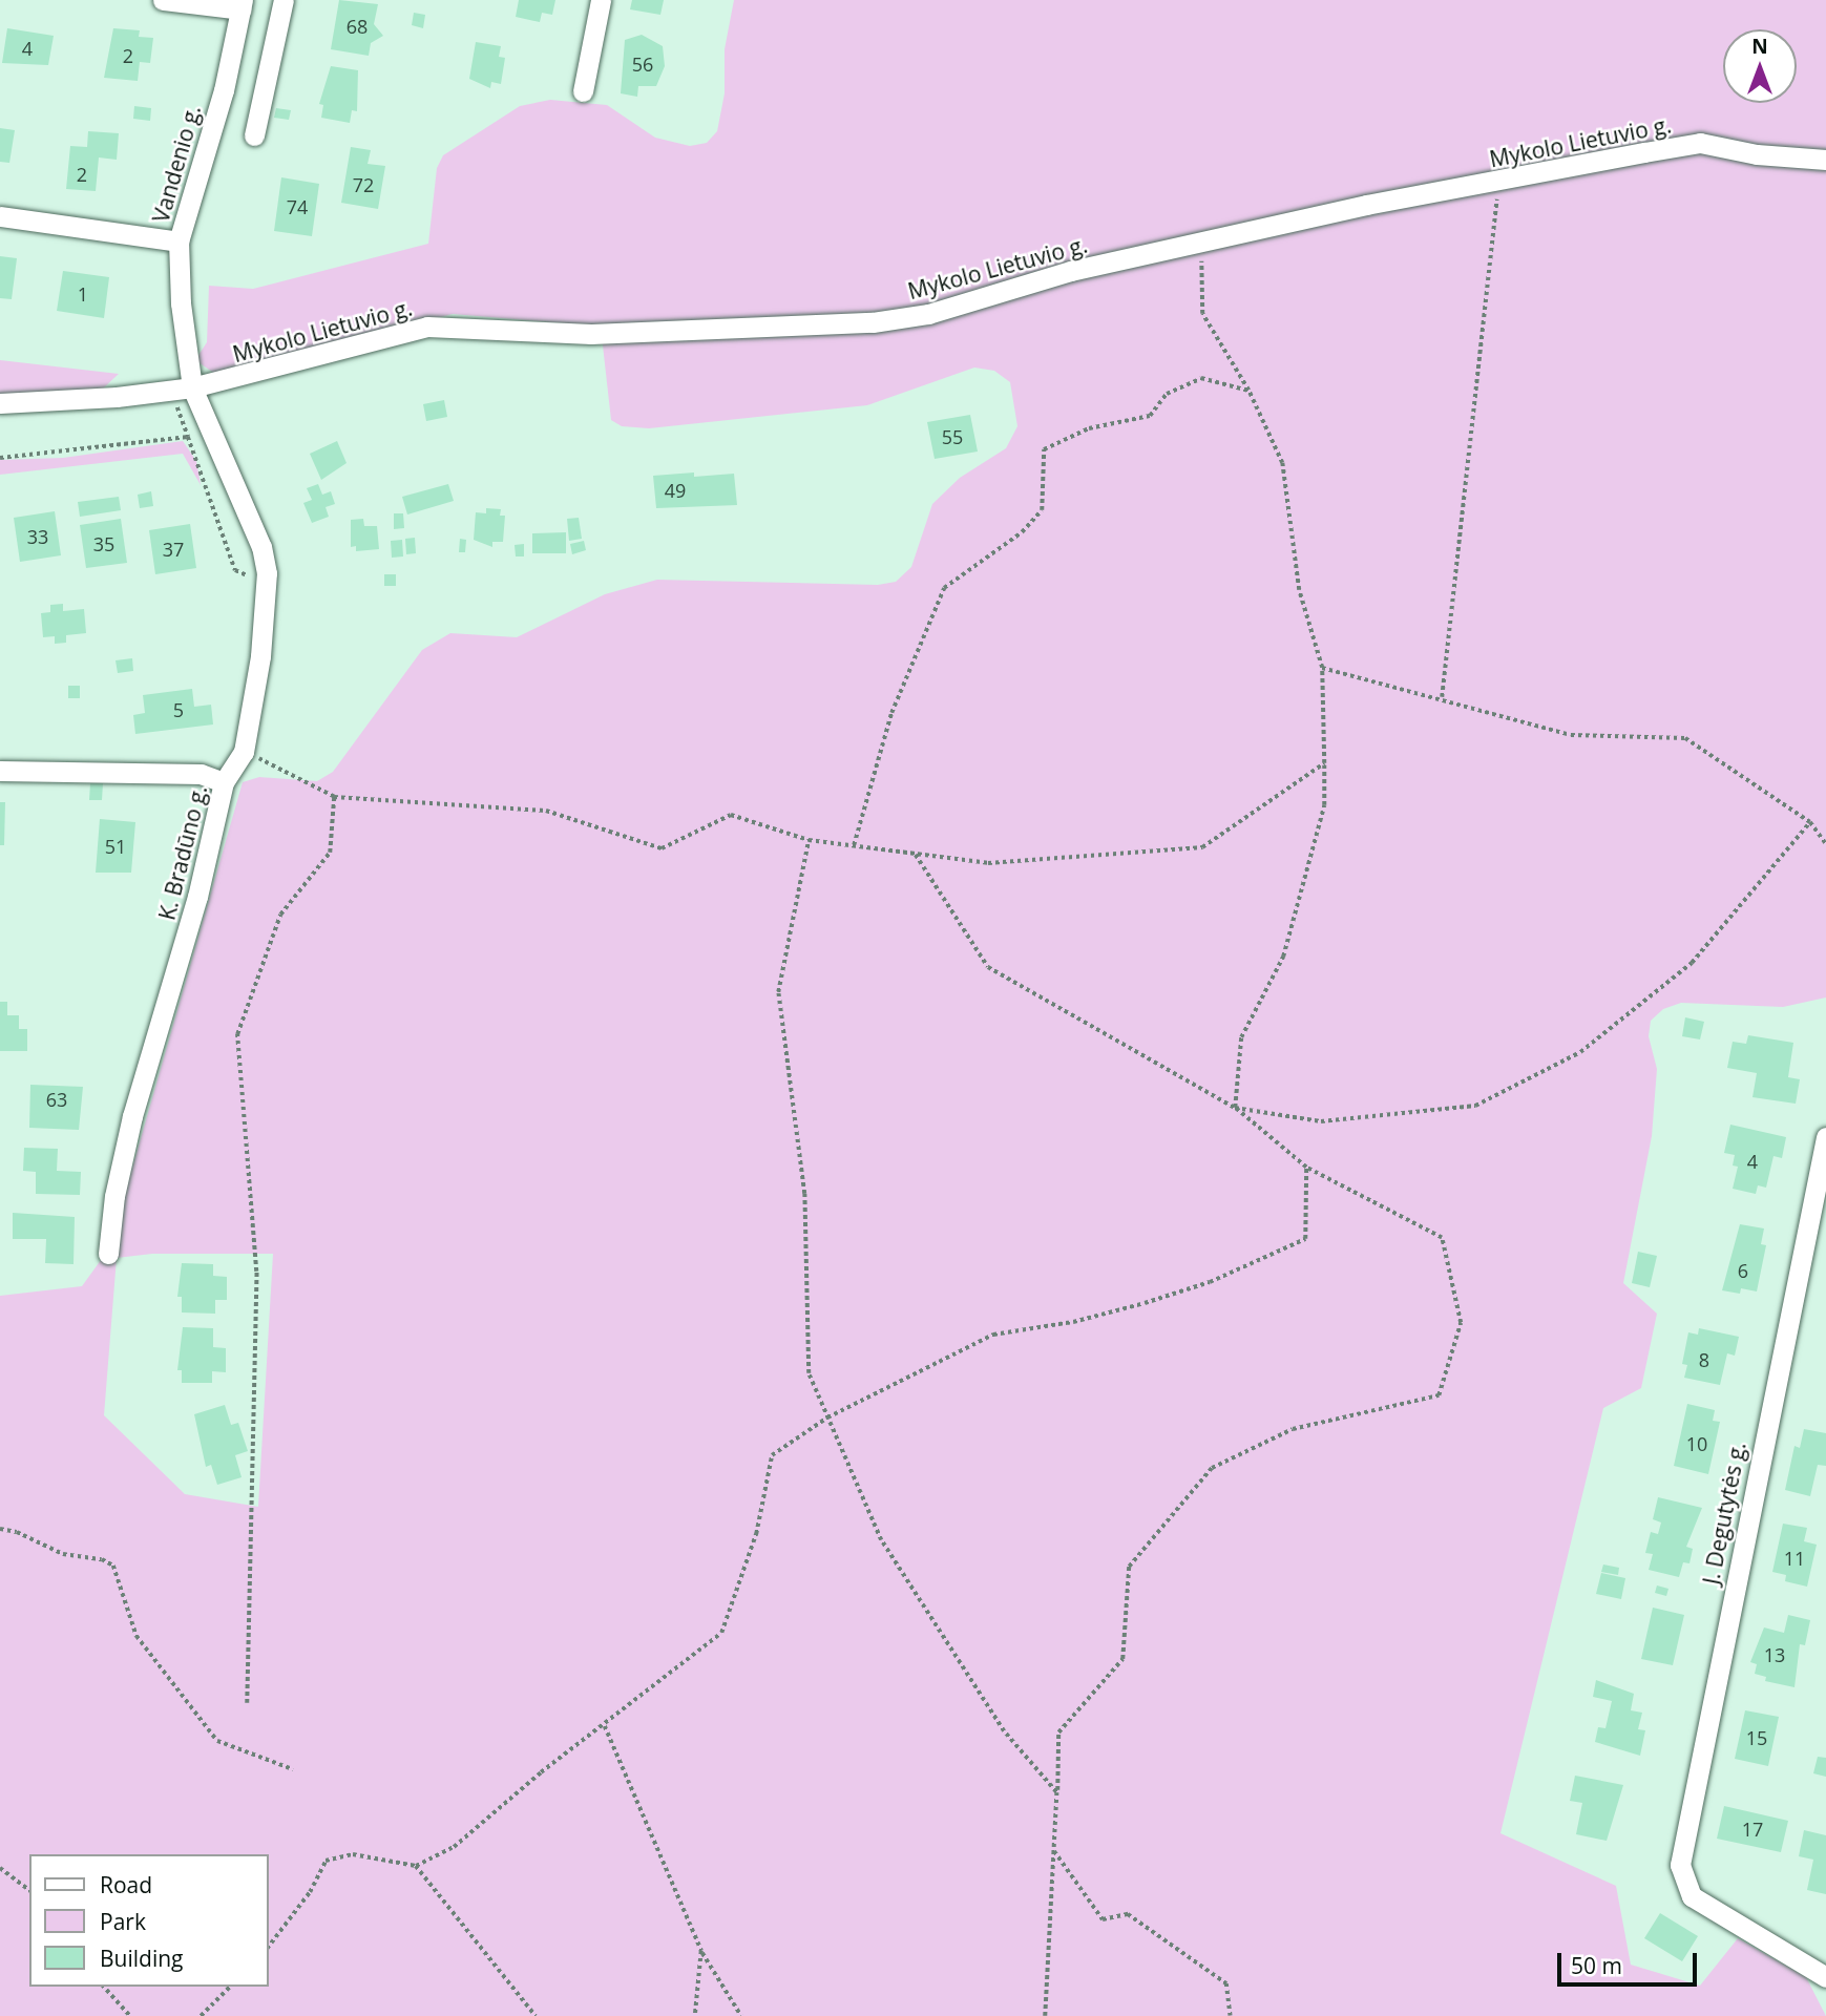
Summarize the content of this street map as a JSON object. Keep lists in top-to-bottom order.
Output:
{
  "streets": {
    "street": [
      "Mykolo Lietuvio g.",
      "Vandenio g.",
      "K. Bradūno g.",
      "J. Degutytės g."
    ]
  },
  "crossings": [
    ["Mykolo Lietuvio g.", "Vandenio g."],
    ["Mykolo Lietuvio g.", "K. Bradūno g."],
    ["Vandenio g.", "K. Bradūno g."]
  ],
  "house_numbers": [
    "68",
    "4",
    "2",
    "56",
    "2",
    "72",
    "74",
    "1",
    "55",
    "49",
    "33",
    "35",
    "37",
    "5",
    "51",
    "63",
    "4",
    "6",
    "8",
    "10",
    "11",
    "13",
    "15",
    "17"
  ],
  "legend": ["Road", "Park", "Building"],
  "scale_bar": "50 m",
  "north": "top"
}
